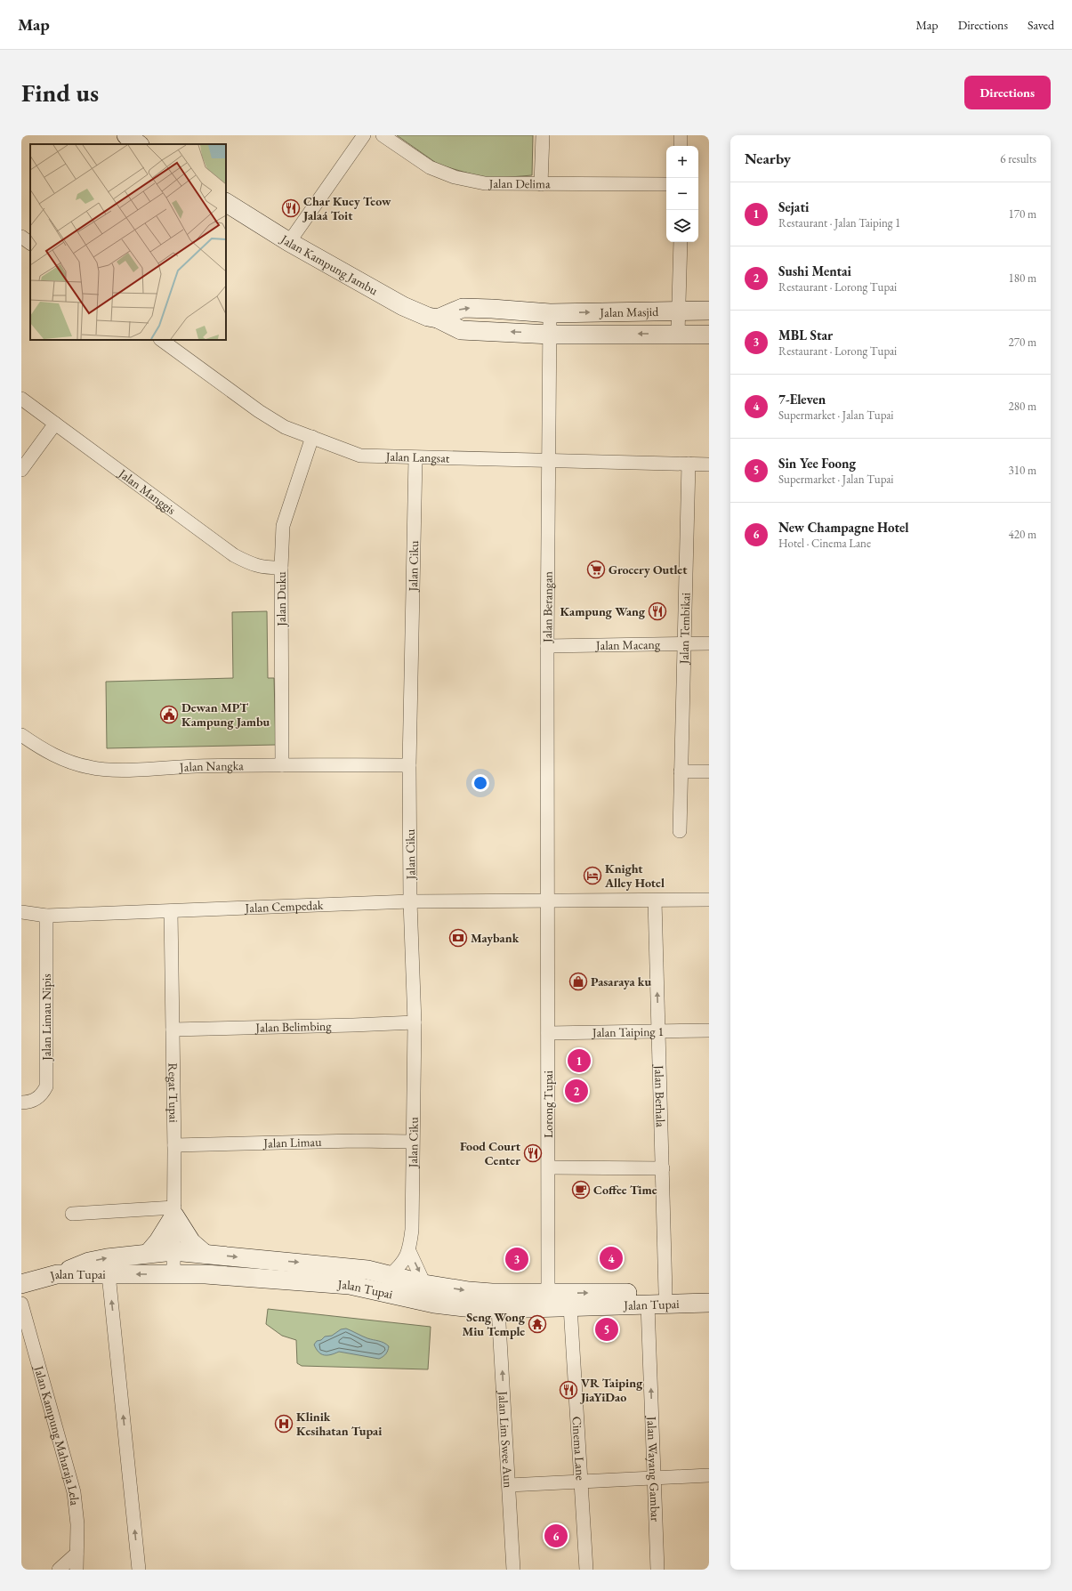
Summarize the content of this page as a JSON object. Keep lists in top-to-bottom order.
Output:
{
  "streets": {
    "main road": ["Jalan Kampung Jambu", "Jalan Masjid", "Jalan Tupai"],
    "street": [
      "Jalan Delima",
      "Jalan Langsat",
      "Jalan Manggis",
      "Jalan Ciku",
      "Jalan Duku",
      "Jalan Berangan",
      "Jalan Tembikai",
      "Jalan Macang",
      "Jalan Nangka",
      "Jalan Cempedak",
      "Jalan Limau Nipis",
      "Jalan Belimbing",
      "Jalan Taiping 1",
      "Regat Tupai",
      "Jalan Berhala",
      "Lorong Tupai",
      "Jalan Limau",
      "Jalan Kampung Maharaja Lela",
      "Jalan Lim Swee Aun",
      "Cinema Lane",
      "Jalan Wayang Gambar"
    ]
  },
  "crossings": [
    ["Jalan Kampung Jambu", "Jalan Masjid"],
    ["Jalan Kampung Jambu", "Jalan Berangan"],
    ["Jalan Masjid", "Jalan Berangan"],
    ["Jalan Langsat", "Jalan Ciku"],
    ["Jalan Langsat", "Jalan Duku"],
    ["Jalan Langsat", "Jalan Berangan"],
    ["Jalan Langsat", "Jalan Tembikai"],
    ["Jalan Manggis", "Jalan Duku"],
    ["Jalan Ciku", "Jalan Nangka"],
    ["Jalan Ciku", "Jalan Cempedak"],
    ["Jalan Ciku", "Jalan Belimbing"],
    ["Jalan Ciku", "Jalan Limau"],
    ["Jalan Duku", "Jalan Nangka"],
    ["Jalan Berangan", "Jalan Macang"],
    ["Jalan Berangan", "Jalan Cempedak"],
    ["Jalan Berangan", "Lorong Tupai"],
    ["Jalan Tembikai", "Jalan Macang"],
    ["Jalan Cempedak", "Jalan Limau Nipis"],
    ["Jalan Cempedak", "Regat Tupai"],
    ["Jalan Cempedak", "Jalan Berhala"],
    ["Jalan Cempedak", "Lorong Tupai"],
    ["Jalan Belimbing", "Regat Tupai"],
    ["Jalan Taiping 1", "Jalan Berhala"],
    ["Jalan Taiping 1", "Lorong Tupai"],
    ["Regat Tupai", "Jalan Limau"],
    ["Regat Tupai", "Jalan Tupai"],
    ["Jalan Berhala", "Jalan Tupai"],
    ["Lorong Tupai", "Jalan Tupai"],
    ["Jalan Tupai", "Jalan Lim Swee Aun"],
    ["Jalan Tupai", "Cinema Lane"],
    ["Jalan Tupai", "Jalan Wayang Gambar"]
  ],
  "one_way": ["Jalan Lim Swee Aun", "Jalan Wayang Gambar"],
  "places": {
    "restaurant": [
      "Char Kuey Teow Jalaá Toit",
      "Kampung Wang",
      "Food Court Center",
      "VR Taiping JiaYiDao"
    ],
    "supermarket": ["Grocery Outlet"],
    "public building": ["Dewan MPT Kampung Jambu"],
    "hotel": ["Knight Alley Hotel"],
    "bank": ["Maybank"],
    "shop": ["Pasaraya ku"],
    "cafe": ["Coffee Time"],
    "temple": ["Seng Wong Miu Temple"],
    "hospital": ["Klinik Kesihatan Tupai"]
  },
  "page": {
    "header": "Map",
    "nav": ["Map", "Directions", "Saved"],
    "buttons": "Directions",
    "title": "Find us",
    "heading": ["Nearby", "6 results"],
    "map_buttons": ["+", "−"],
    "list": [
      {
        "mark": "1",
        "name": "Sejati",
        "note": "Restaurant · Jalan Taiping 1",
        "value": "170 m"
      },
      {
        "mark": "2",
        "name": "Sushi Mentai",
        "note": "Restaurant · Lorong Tupai",
        "value": "180 m"
      },
      {
        "mark": "3",
        "name": "MBL Star",
        "note": "Restaurant · Lorong Tupai",
        "value": "270 m"
      },
      {
        "mark": "4",
        "name": "7-Eleven",
        "note": "Supermarket · Jalan Tupai",
        "value": "280 m"
      },
      {
        "mark": "5",
        "name": "Sin Yee Foong",
        "note": "Supermarket · Jalan Tupai",
        "value": "310 m"
      },
      {
        "mark": "6",
        "name": "New Champagne Hotel",
        "note": "Hotel · Cinema Lane",
        "value": "420 m"
      }
    ],
    "pins": [
      "1",
      "2",
      "4",
      "3",
      "5",
      "6"
    ]
  }
}
